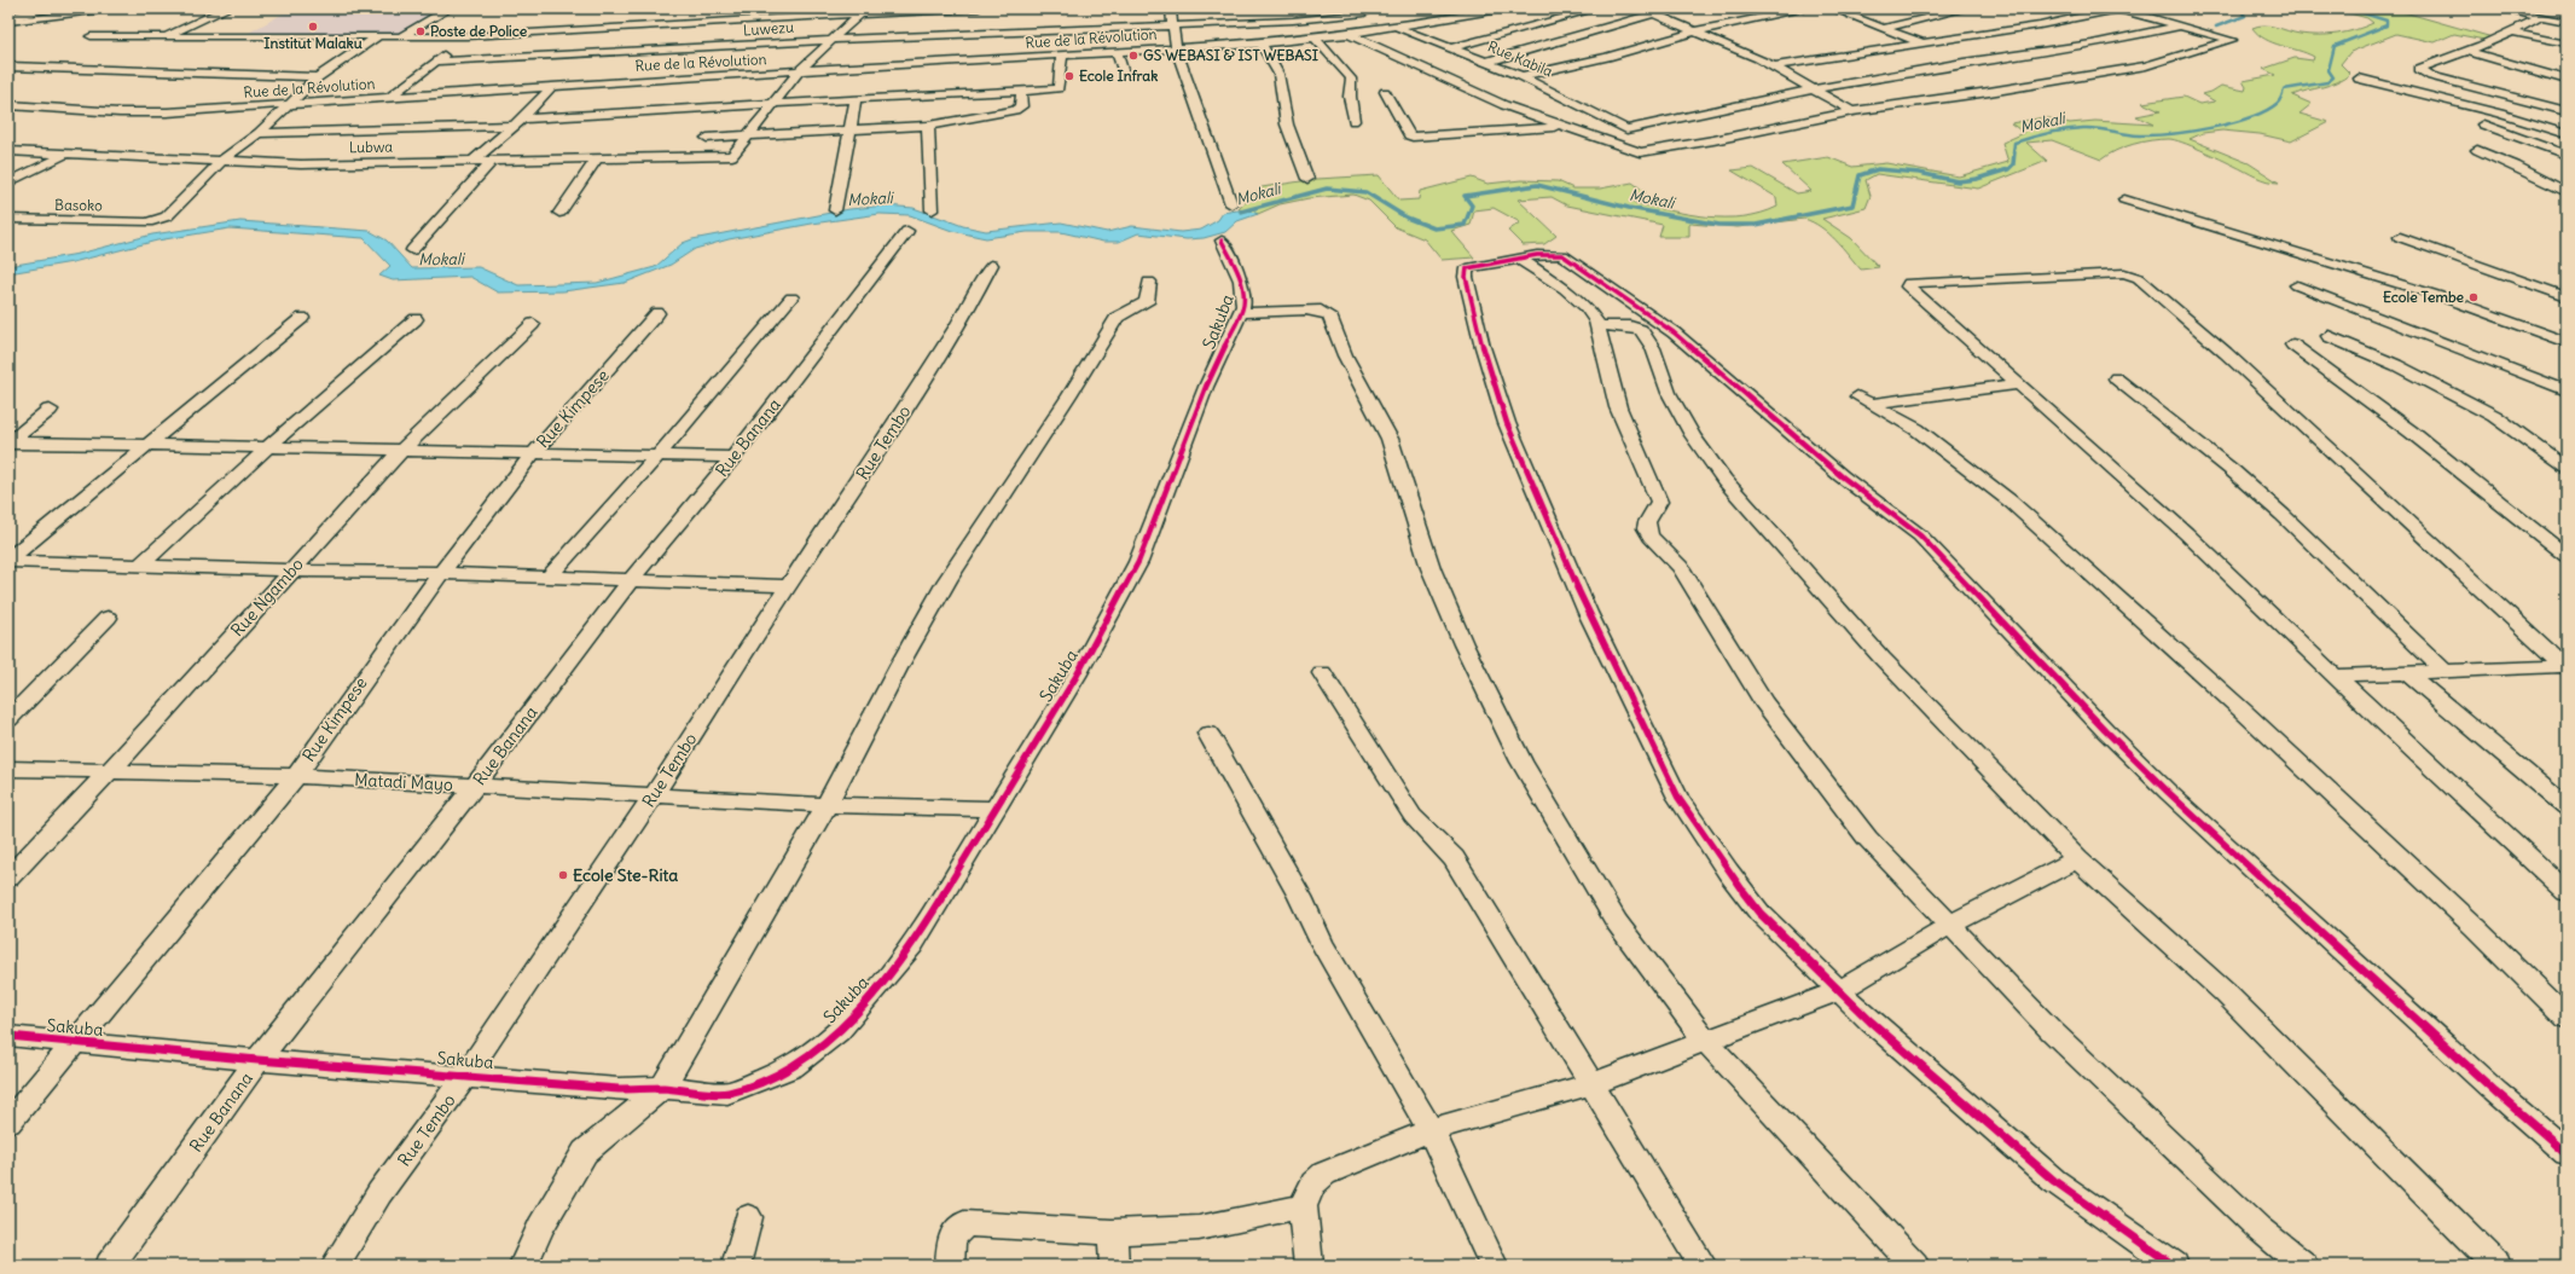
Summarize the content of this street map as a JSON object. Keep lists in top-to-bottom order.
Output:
{
  "streets": {
    "street": [
      "Luwezu",
      "Rue de la Révolution",
      "Rue Kabila",
      "Lubwa",
      "Basoko",
      "Sakuba",
      "Rue Kimpese",
      "Rue Banana",
      "Rue Tembo",
      "Rue Ngambo",
      "Matadi Mayo"
    ]
  },
  "crossings": [
    ["Luwezu", "Rue de la Révolution"],
    ["Luwezu", "Rue Kabila"],
    ["Rue de la Révolution", "Rue Kabila"],
    ["Lubwa", "Basoko"],
    ["Sakuba", "Rue Kimpese"],
    ["Sakuba", "Rue Banana"],
    ["Sakuba", "Rue Tembo"],
    ["Sakuba", "Matadi Mayo"],
    ["Rue Kimpese", "Matadi Mayo"],
    ["Rue Banana", "Matadi Mayo"],
    ["Rue Tembo", "Matadi Mayo"],
    ["Rue Ngambo", "Matadi Mayo"]
  ],
  "water": ["Mokali"],
  "places": [
    "Institut Malaku",
    "Poste de Police",
    "GS WEBASI & IST WEBASI",
    "Ecole Infrak",
    "Ecole Tembe",
    "Ecole Ste-Rita"
  ]
}
